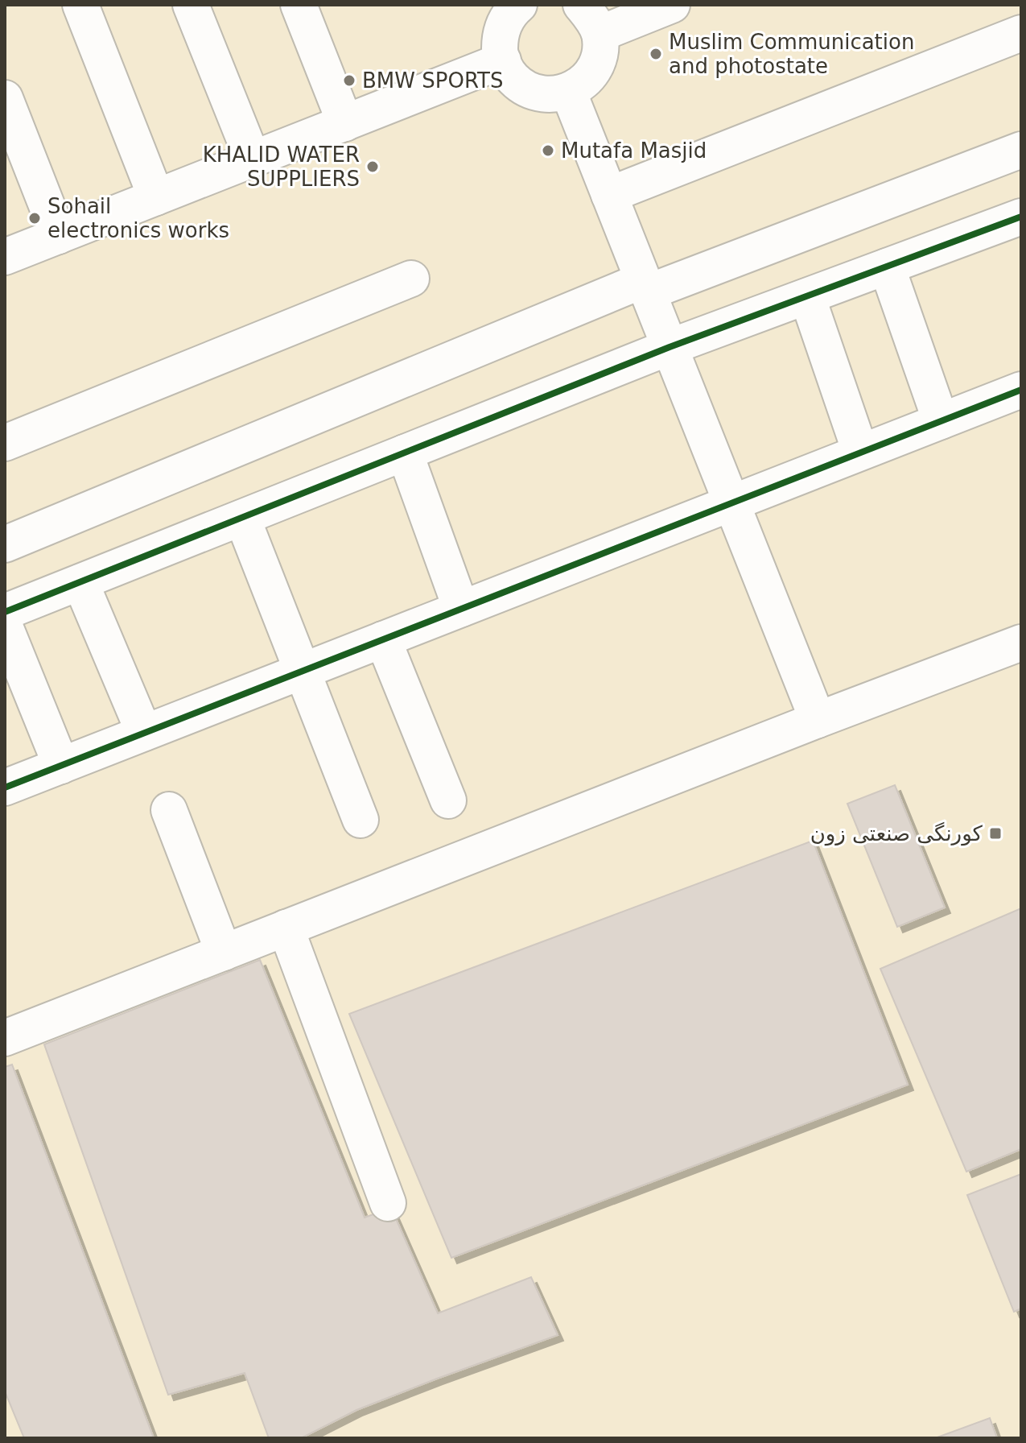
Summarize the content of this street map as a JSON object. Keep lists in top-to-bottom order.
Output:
{
  "places": {
    "other": [
      "Muslim Communication and photostate",
      "BMW SPORTS",
      "Mutafa Masjid",
      "KHALID WATER SUPPLIERS",
      "Sohail electronics works"
    ],
    "transit": ["کورنگی صنعتی زون"]
  }
}
